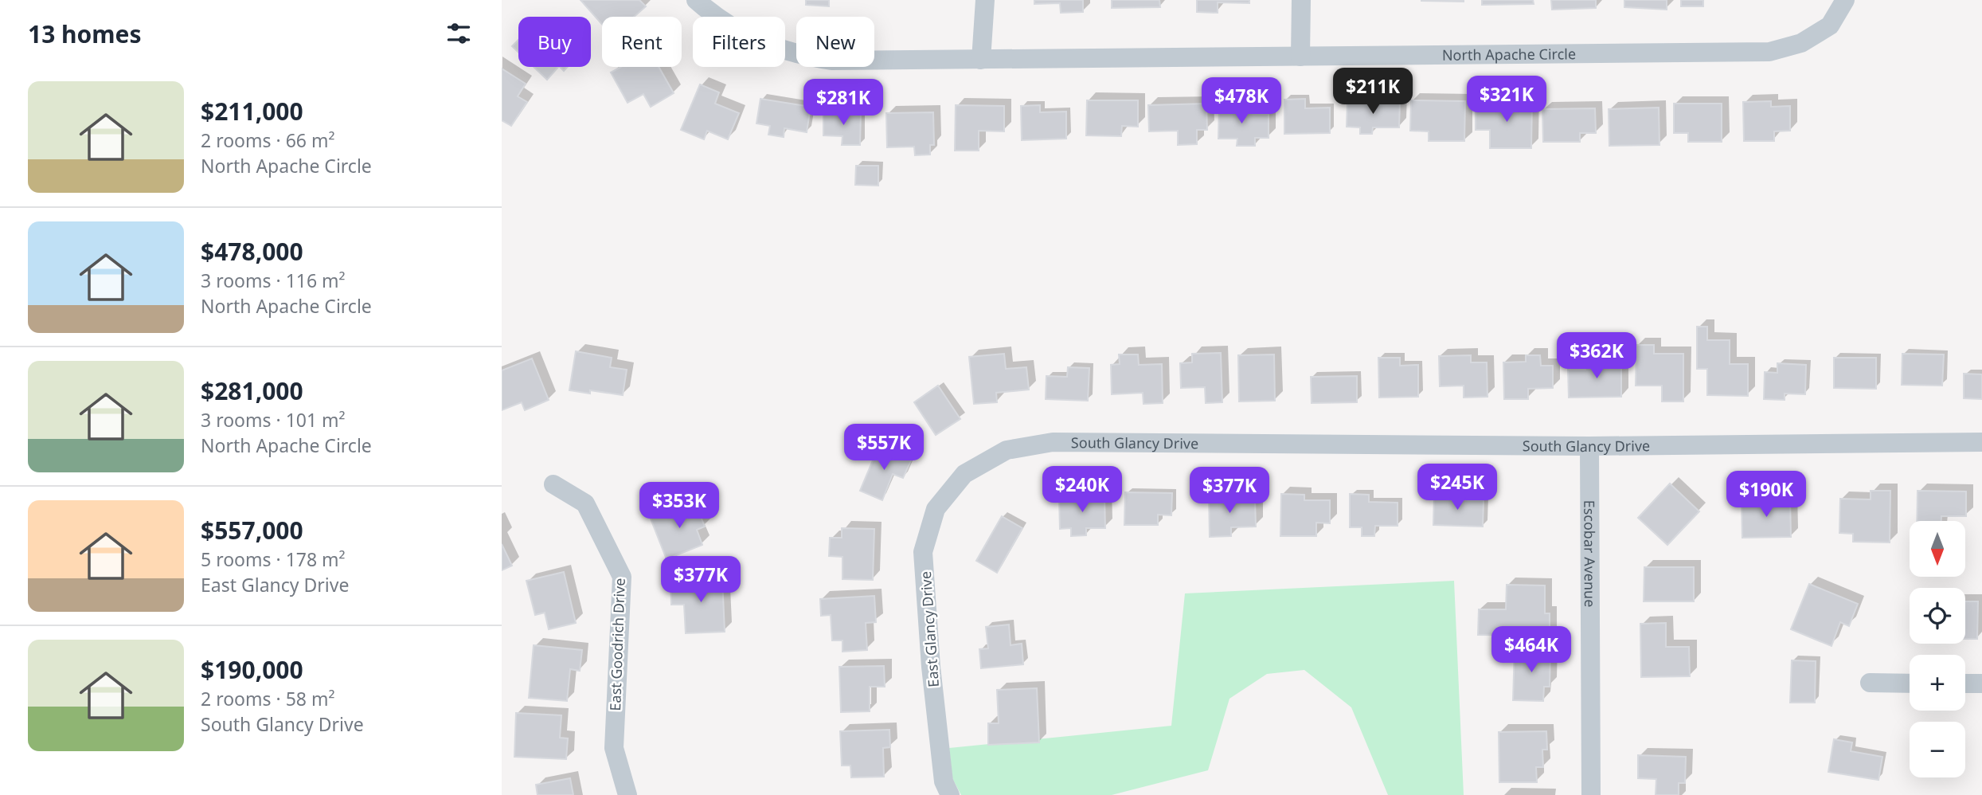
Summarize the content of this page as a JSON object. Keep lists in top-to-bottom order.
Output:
{
  "streets": {
    "street": [
      "North Apache Circle",
      "South Glancy Drive",
      "Escobar Avenue",
      "East Glancy Drive",
      "East Goodrich Drive"
    ]
  },
  "crossings": [
    ["South Glancy Drive", "Escobar Avenue"],
    ["South Glancy Drive", "East Glancy Drive"]
  ],
  "north": "bottom",
  "page": {
    "heading": "13 homes",
    "chip": [
      "Buy",
      "Rent",
      "Filters",
      "New"
    ],
    "list": [
      {
        "name": "$211,000",
        "note": "2 rooms · 66 m² · North Apache Circle"
      },
      {
        "name": "$478,000",
        "note": "3 rooms · 116 m² · North Apache Circle"
      },
      {
        "name": "$281,000",
        "note": "3 rooms · 101 m² · North Apache Circle"
      },
      {
        "name": "$557,000",
        "note": "5 rooms · 178 m² · East Glancy Drive"
      },
      {
        "name": "$190,000",
        "note": "2 rooms · 58 m² · South Glancy Drive"
      }
    ],
    "price": [
      "$211K",
      "$321K",
      "$478K",
      "$281K",
      "$362K",
      "$557K",
      "$245K",
      "$240K",
      "$377K",
      "$190K",
      "$353K",
      "$377K",
      "$464K"
    ],
    "map_buttons": ["+", "−"]
  }
}
